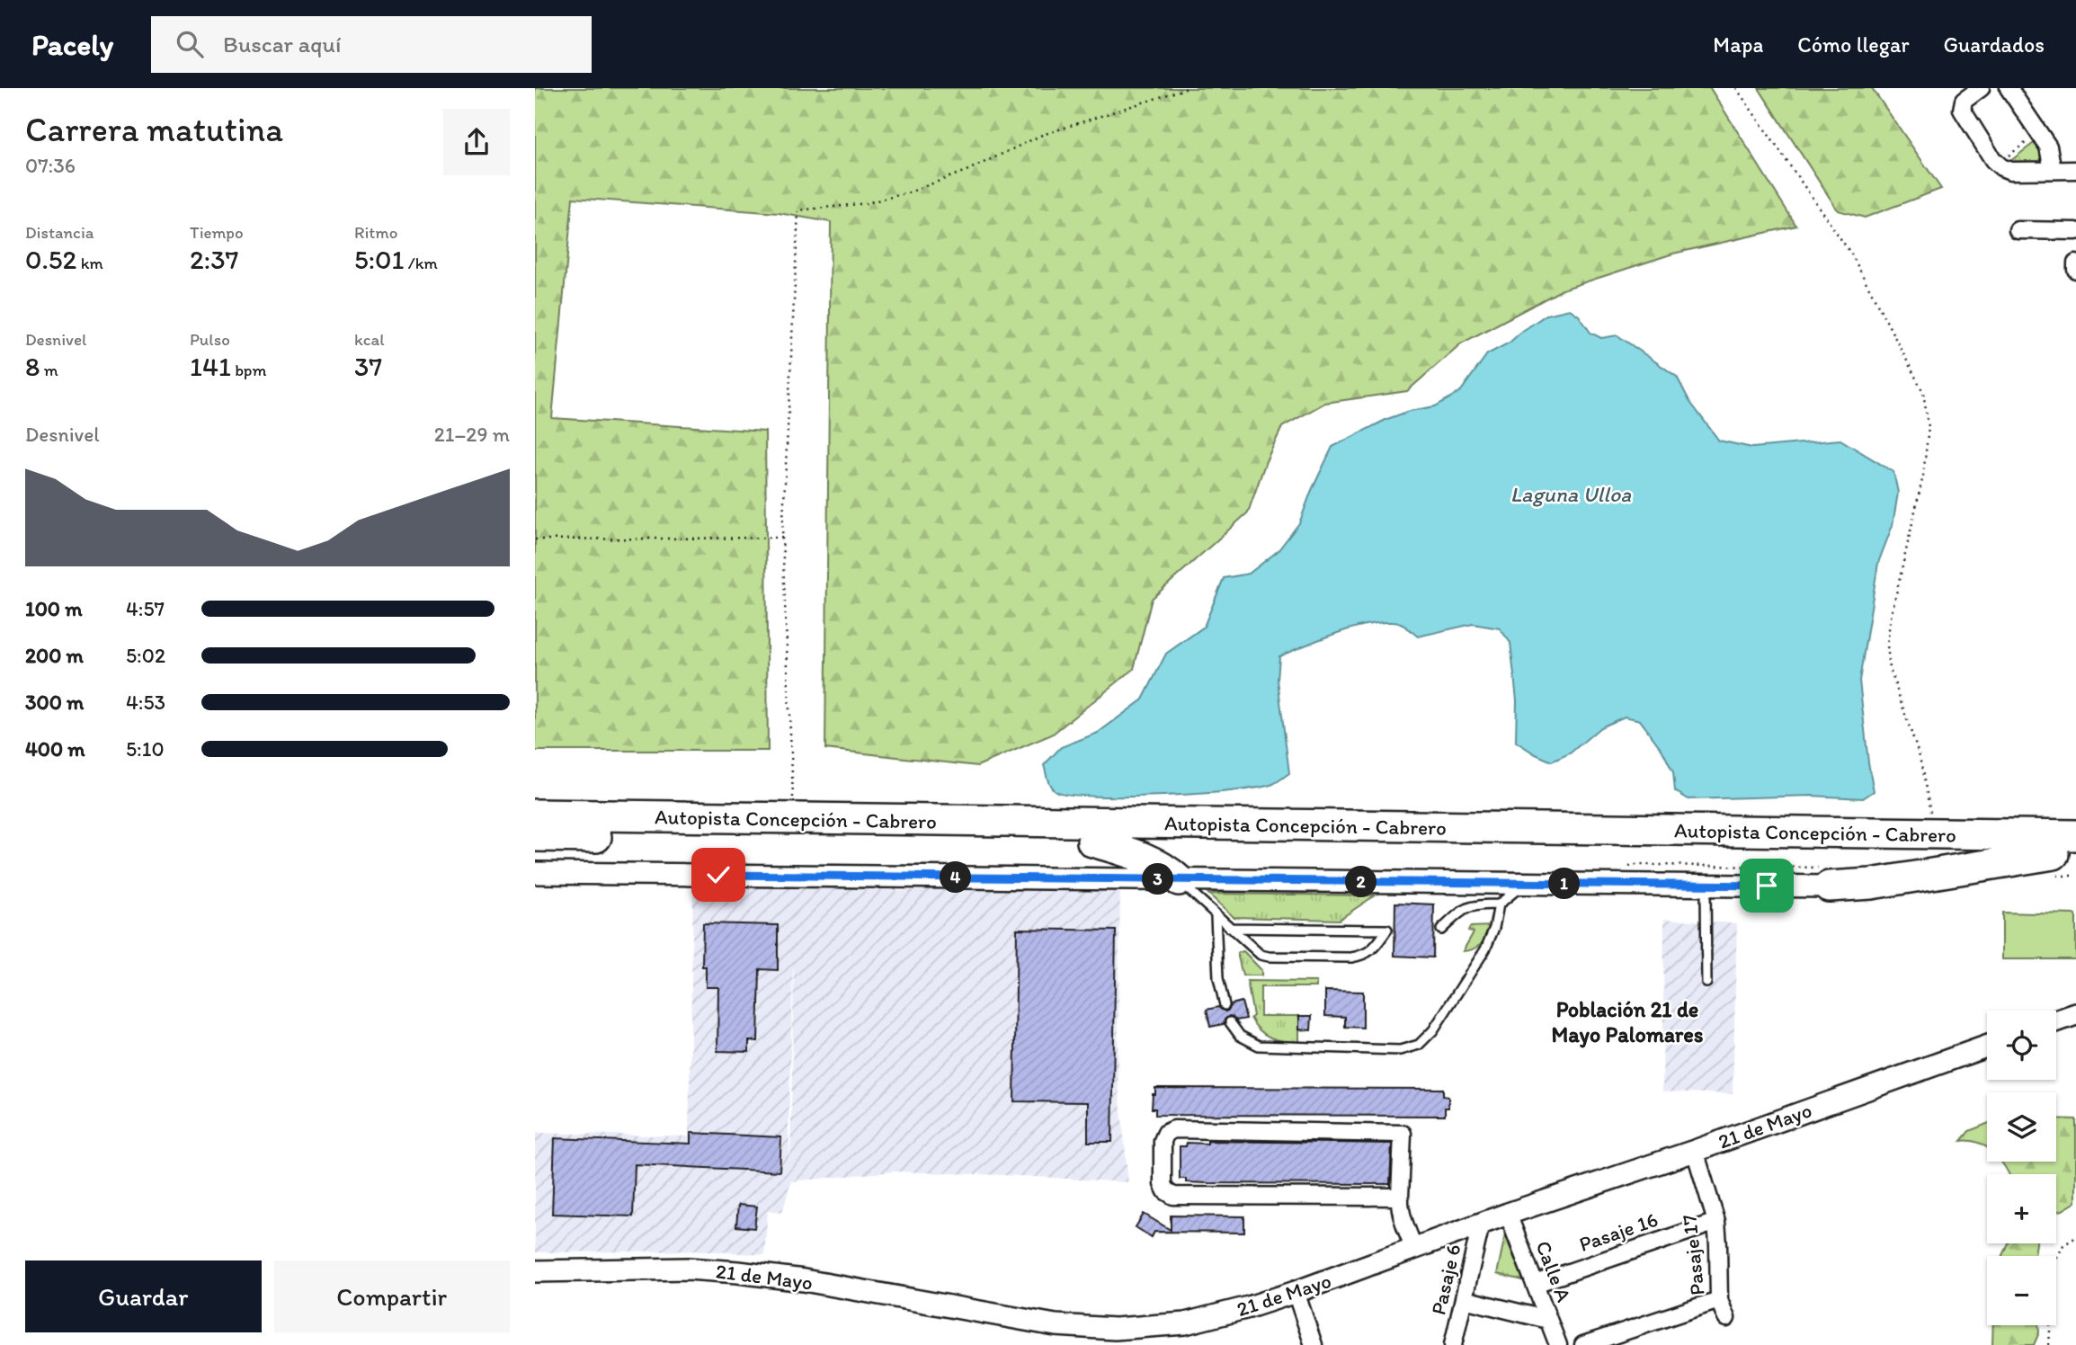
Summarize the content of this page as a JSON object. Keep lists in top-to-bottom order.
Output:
{
  "streets": {
    "highway": ["Autopista Concepción - Cabrero"],
    "street": [
      "21 de Mayo",
      "Pasaje 16",
      "Pasaje 17",
      "Calle A",
      "Pasaje 6"
    ]
  },
  "crossings": [
    ["21 de Mayo", "Pasaje 17"],
    ["21 de Mayo", "Calle A"],
    ["21 de Mayo", "Pasaje 6"],
    ["Pasaje 16", "Pasaje 17"],
    ["Pasaje 16", "Calle A"]
  ],
  "districts": ["Población 21 de Mayo Palomares"],
  "water": ["Laguna Ulloa"],
  "page": {
    "header": "Pacely",
    "search": "Buscar aquí",
    "nav": ["Mapa", "Cómo llegar", "Guardados"],
    "heading": ["Carrera matutina", "07:36"],
    "stats": [
      ["Distancia", "0.52 km"],
      ["Tiempo", "2:37"],
      ["Ritmo", "5:01 /km"],
      ["Desnivel", "8 m"],
      ["Pulso", "141 bpm"],
      ["kcal", "37"]
    ],
    "chart": ["Desnivel", "21–29 m"],
    "list": [
      {
        "name": "100 m",
        "note": "4:57"
      },
      {
        "name": "200 m",
        "note": "5:02"
      },
      {
        "name": "300 m",
        "note": "4:53"
      },
      {
        "name": "400 m",
        "note": "5:10"
      }
    ],
    "pins": [
      "4",
      "3",
      "2",
      "1"
    ],
    "map_buttons": ["+", "−"],
    "buttons": ["Guardar", "Compartir"]
  }
}
